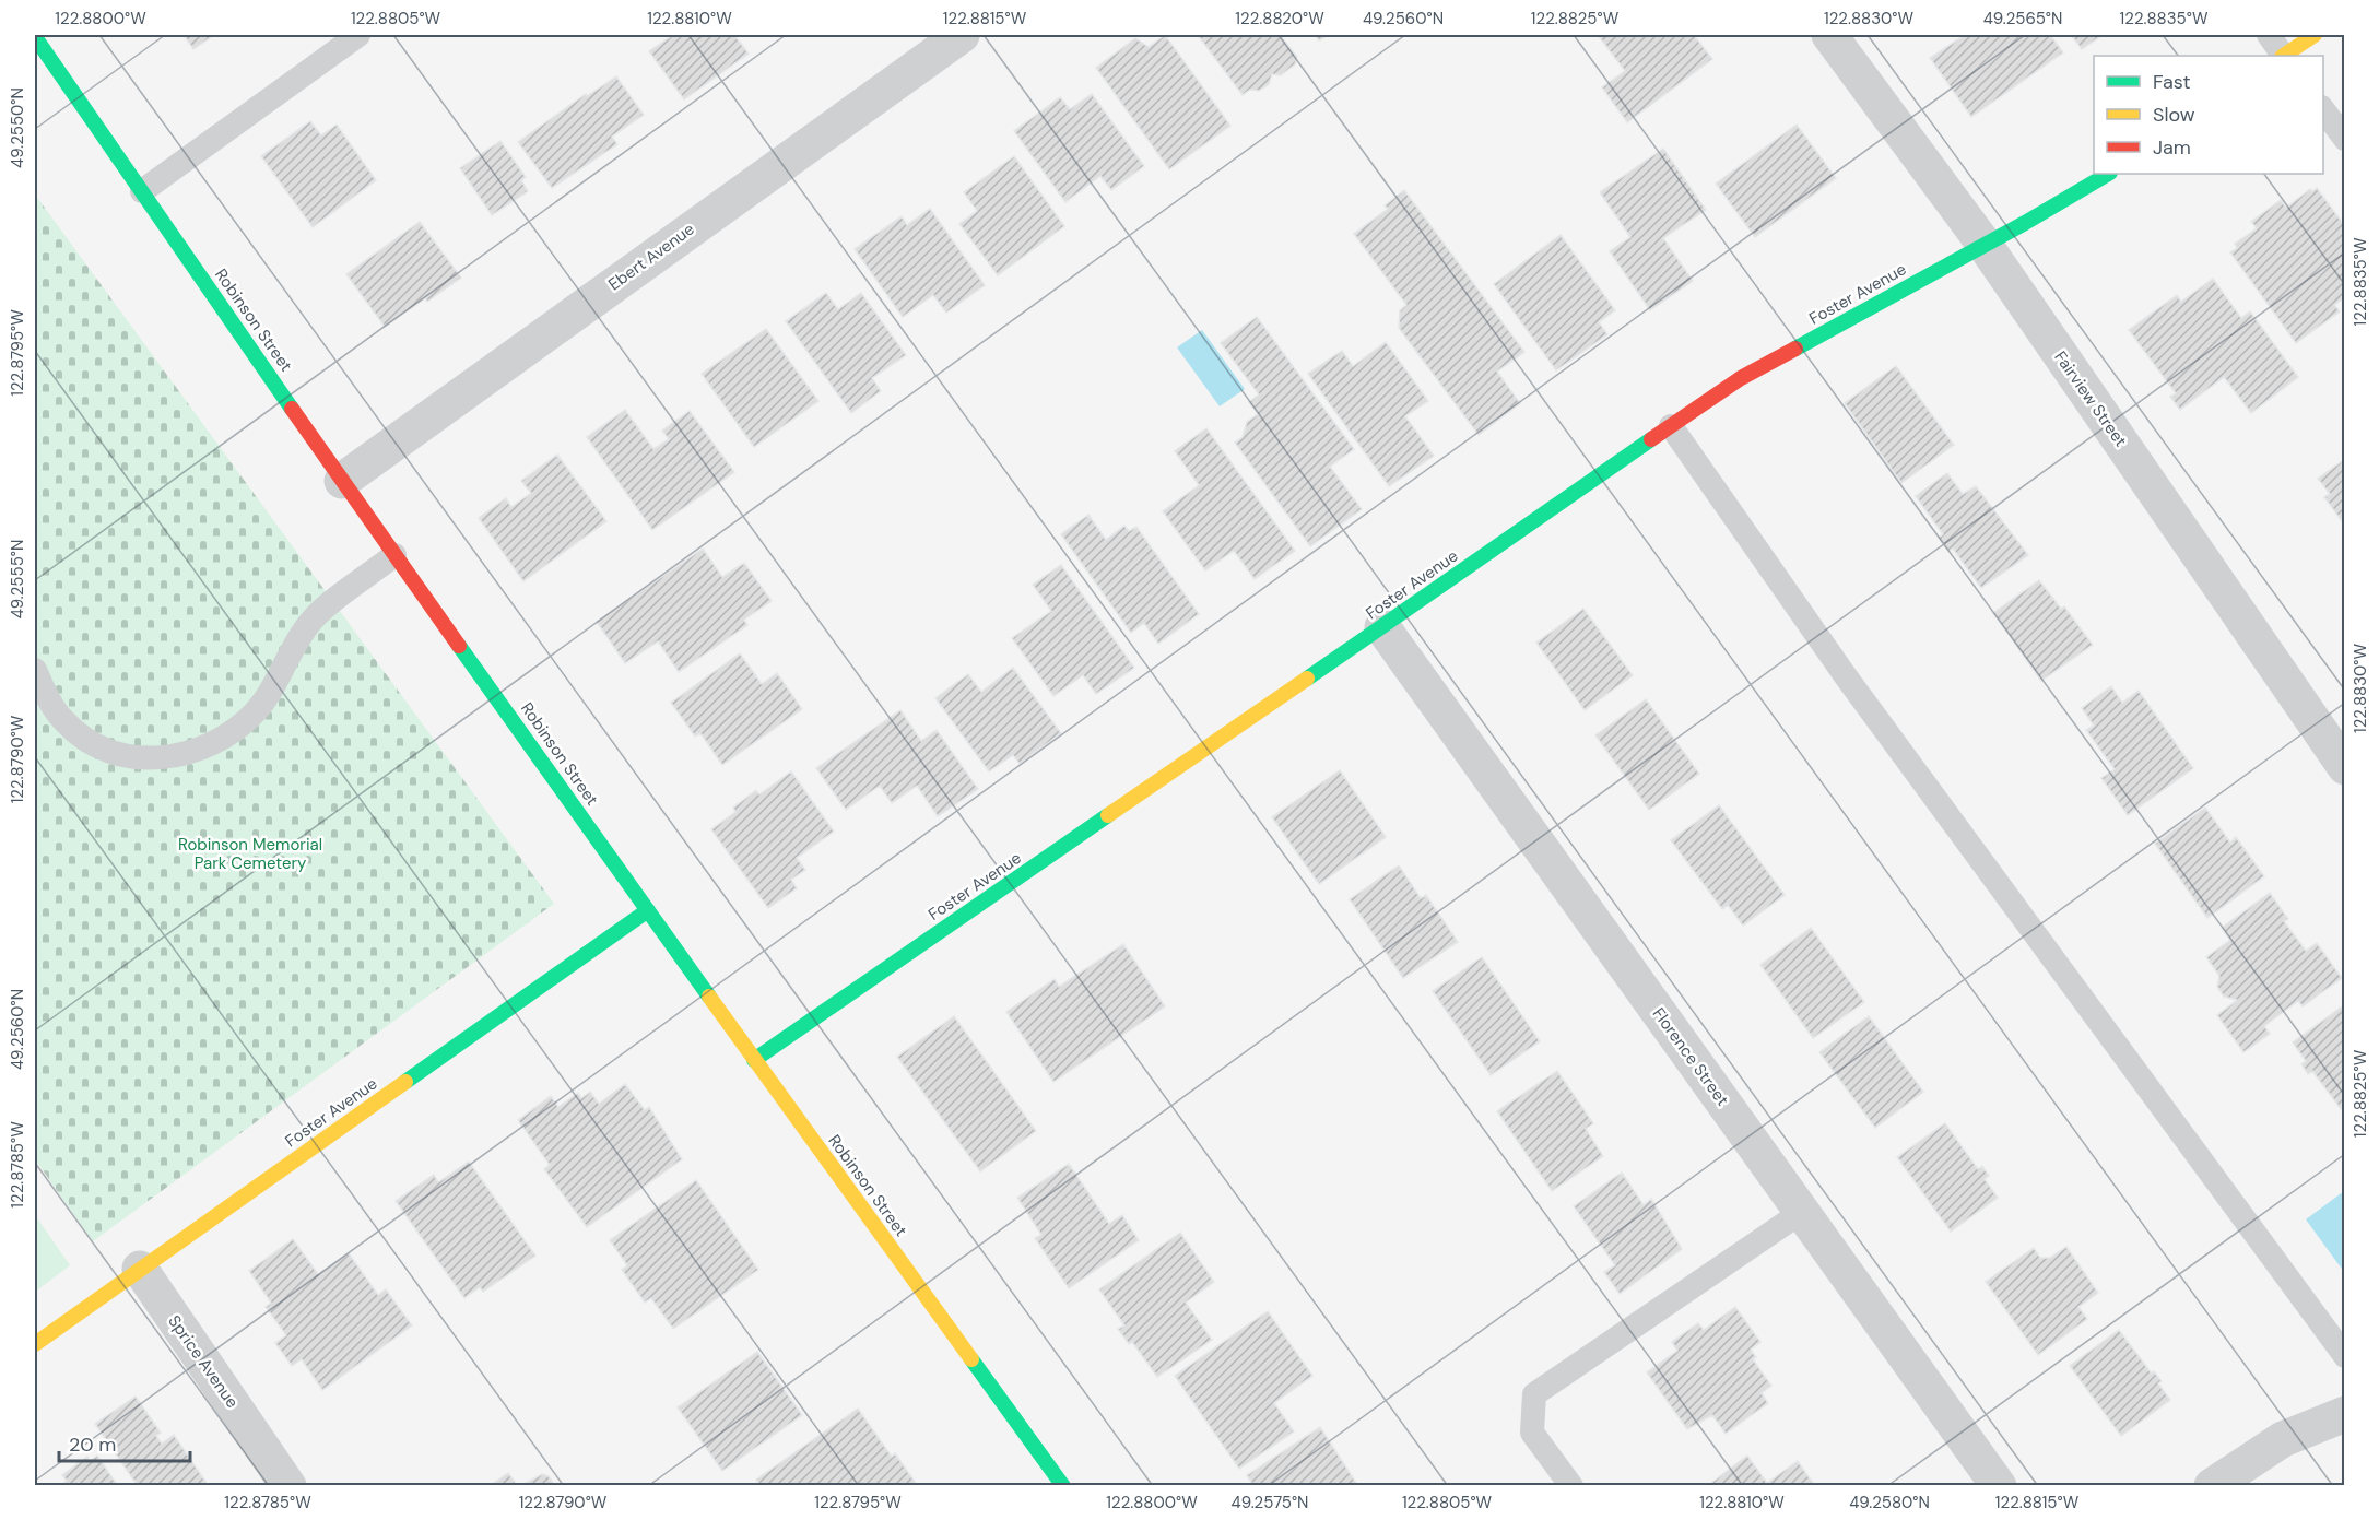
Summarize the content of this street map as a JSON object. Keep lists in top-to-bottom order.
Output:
{
  "streets": {
    "street": [
      "Ebert Avenue",
      "Foster Avenue",
      "Robinson Street",
      "Fairview Street",
      "Florence Street",
      "Sprice Avenue"
    ]
  },
  "crossings": [
    ["Ebert Avenue", "Robinson Street"],
    ["Foster Avenue", "Robinson Street"],
    ["Foster Avenue", "Fairview Street"],
    ["Foster Avenue", "Florence Street"],
    ["Foster Avenue", "Sprice Avenue"]
  ],
  "parks": ["Robinson Memorial Park Cemetery"],
  "legend": ["Fast", "Slow", "Jam"],
  "scale_bar": "20 m",
  "coordinates": [
    "122.8800°W",
    "122.8805°W",
    "122.8810°W",
    "122.8815°W",
    "122.8820°W",
    "49.2560°N",
    "122.8825°W",
    "122.8830°W",
    "49.2565°N",
    "122.8835°W",
    "49.2550°N",
    "122.8795°W",
    "49.2555°N",
    "122.8790°W",
    "122.8785°W",
    "49.2575°N",
    "49.2580°N"
  ]
}
